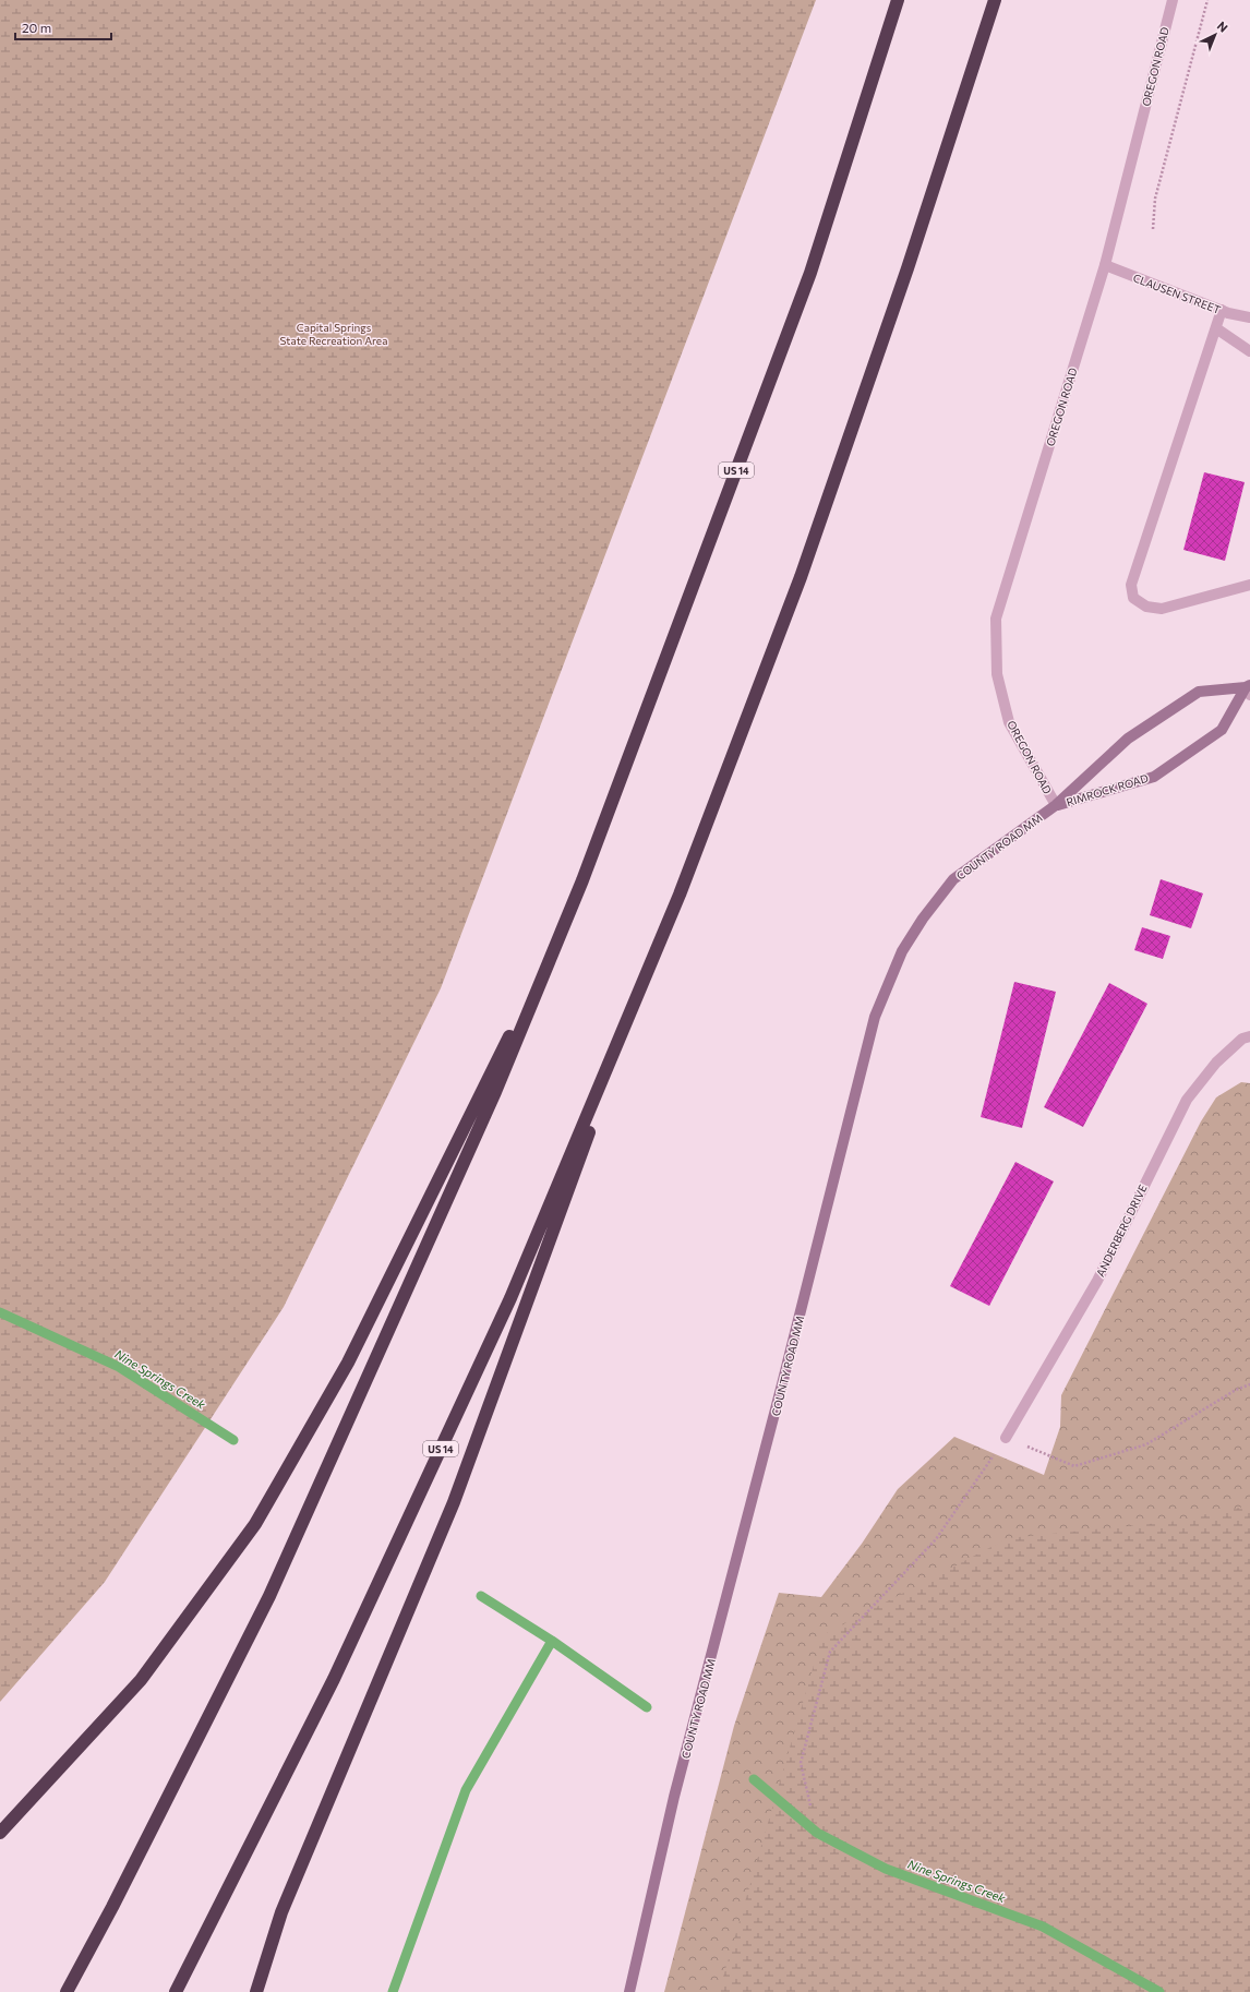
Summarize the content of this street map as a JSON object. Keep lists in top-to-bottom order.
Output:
{
  "streets": {
    "highway": ["US 14"],
    "main road": ["RIMROCK ROAD", "COUNTY ROAD MM"],
    "street": ["OREGON ROAD", "CLAUSEN STREET", "ANDERBERG DRIVE"]
  },
  "crossings": [
    ["OREGON ROAD", "CLAUSEN STREET"],
    ["OREGON ROAD", "RIMROCK ROAD"],
    ["OREGON ROAD", "COUNTY ROAD MM"],
    ["RIMROCK ROAD", "COUNTY ROAD MM"]
  ],
  "water": ["Nine Springs Creek"],
  "parks": ["Capital Springs State Recreation Area"],
  "scale_bar": "20 m",
  "north": "top right"
}
